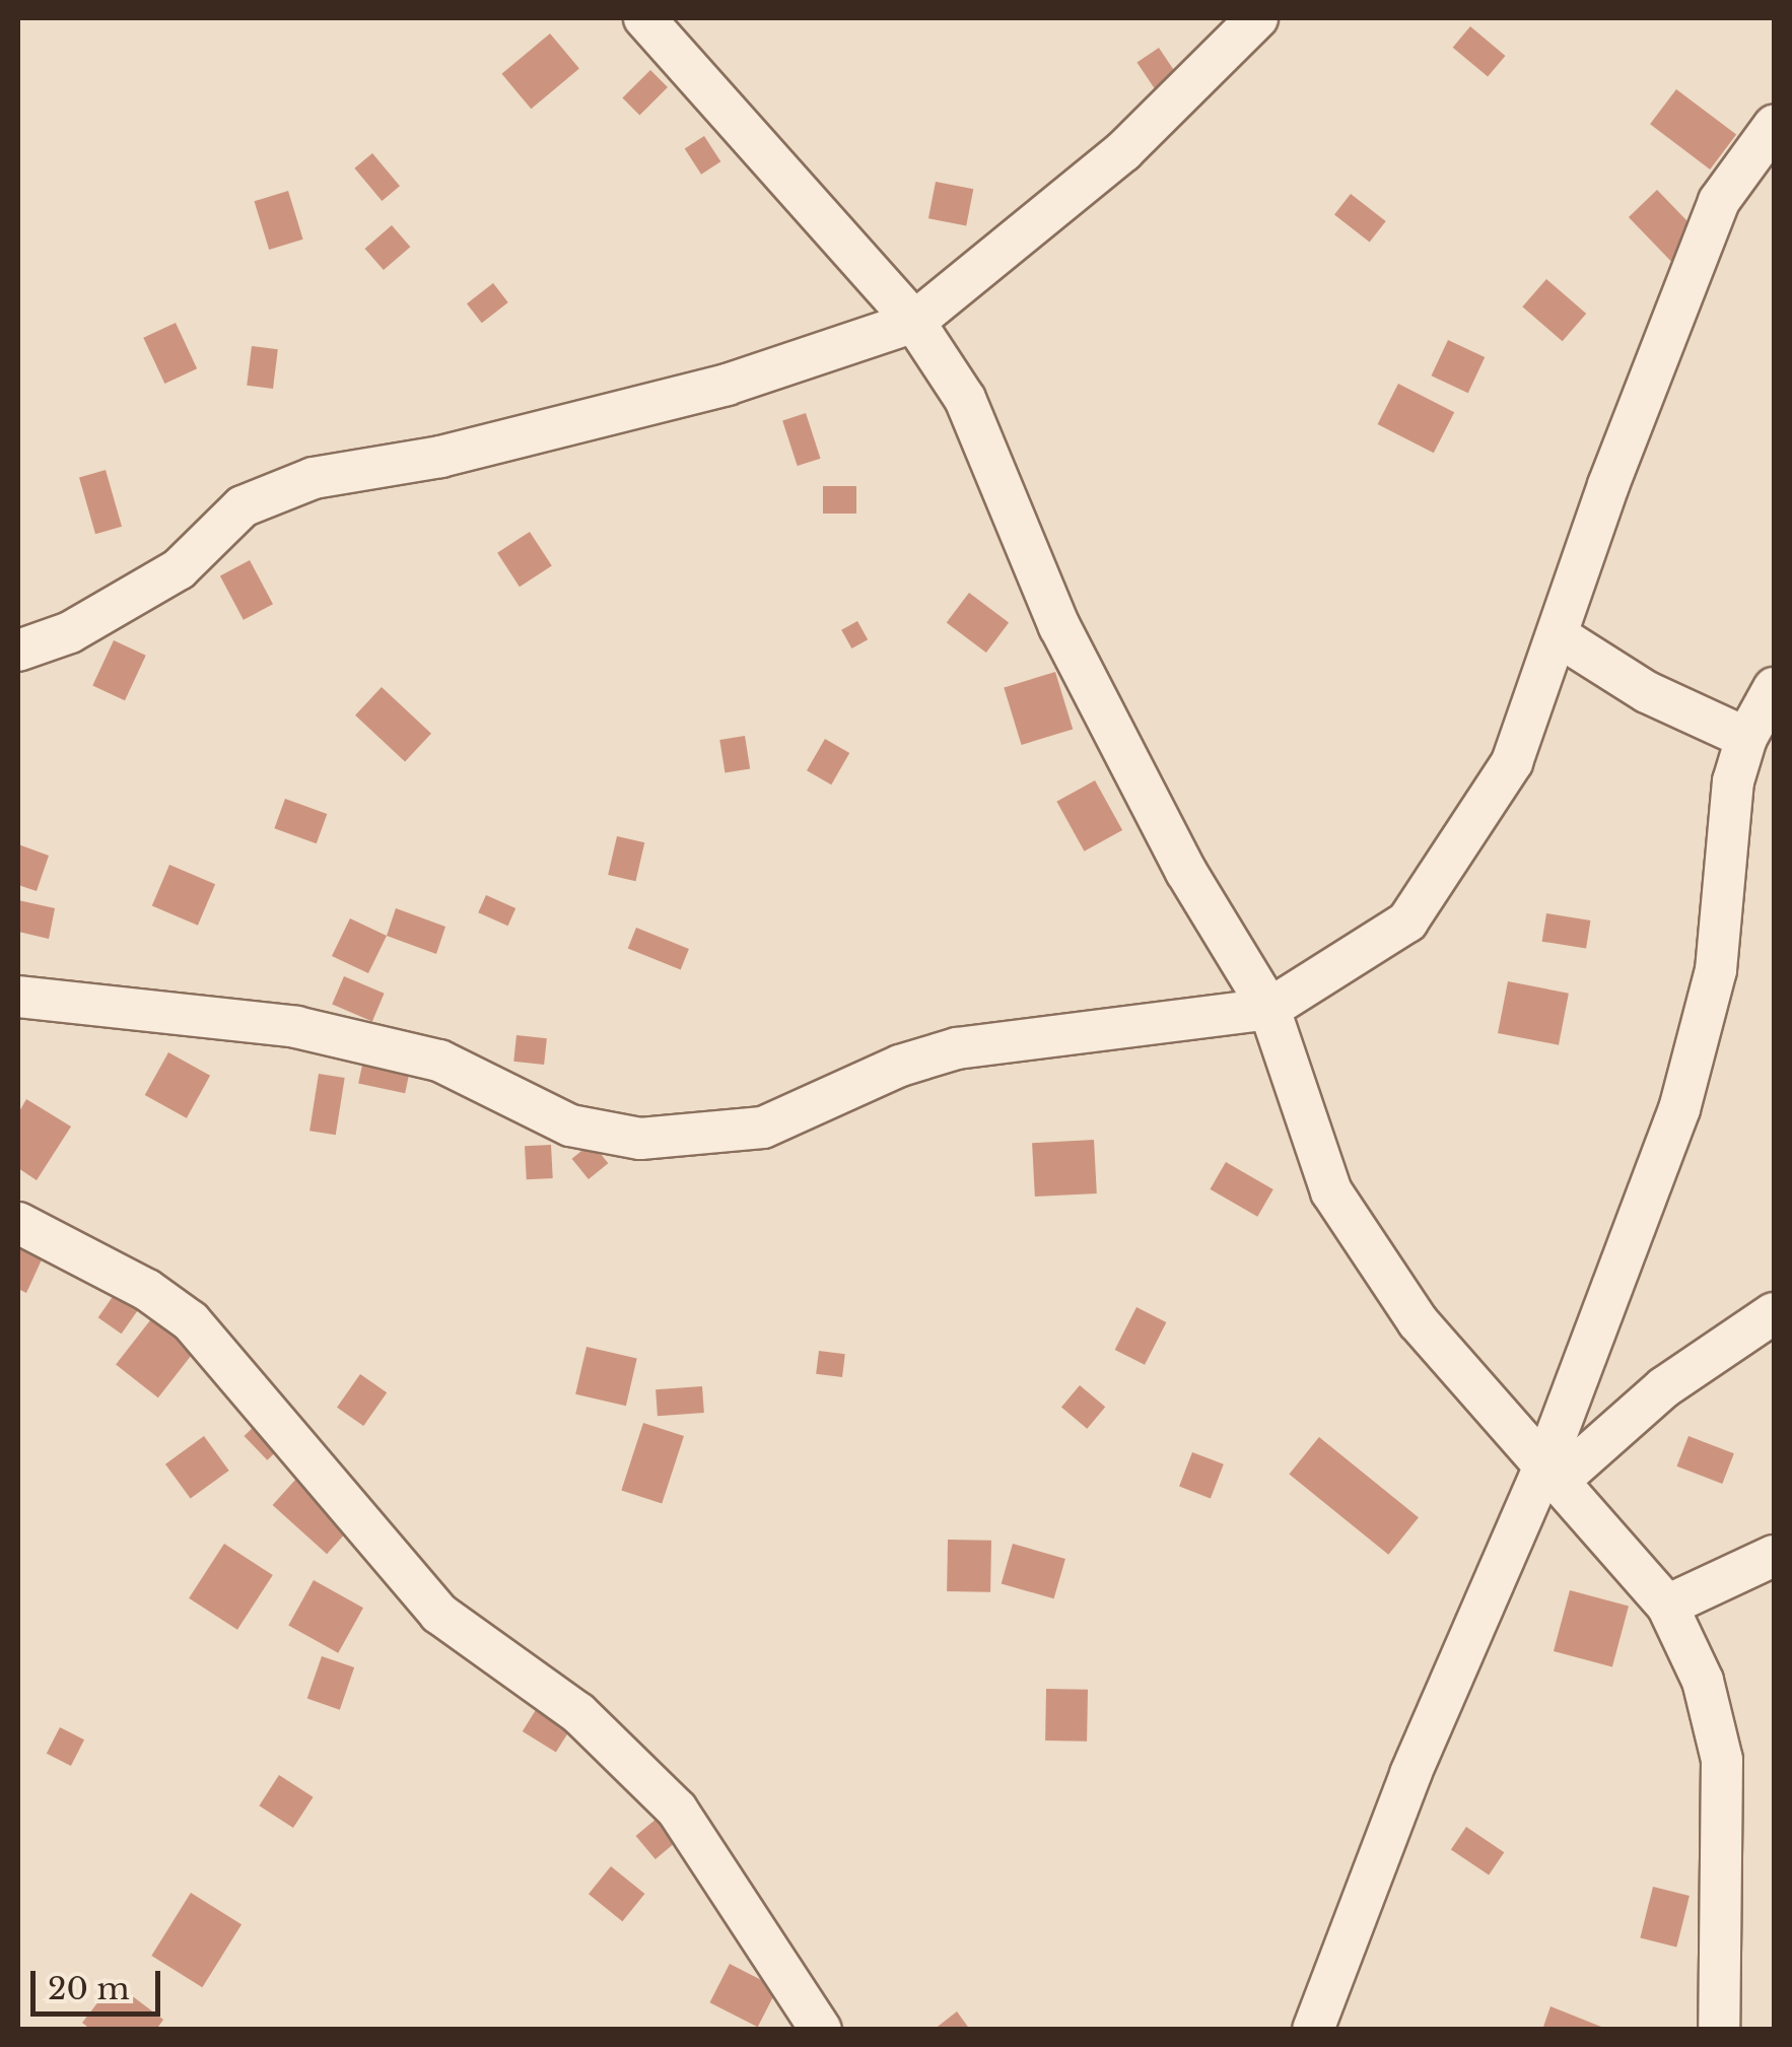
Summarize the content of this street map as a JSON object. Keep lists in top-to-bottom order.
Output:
{
  "scale_bar": "20 m"
}
